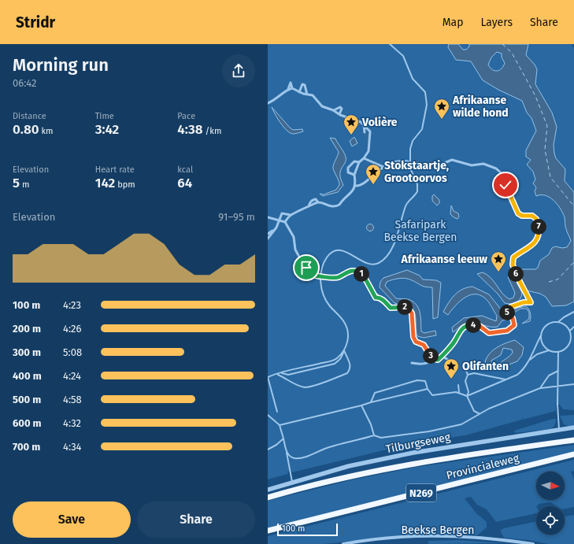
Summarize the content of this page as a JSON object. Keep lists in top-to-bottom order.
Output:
{
  "streets": {
    "highway": ["Provincialeweg", "N269"],
    "street": ["Tilburgseweg", "Beekse Bergen"]
  },
  "parks": ["Safaripark Beekse Bergen"],
  "places": {
    "place": [
      "Afrikaanse wilde hond",
      "Volière",
      "Stokstaartje, Grootoorvos",
      "Afrikaanse leeuw",
      "Olifanten"
    ]
  },
  "scale_bar": "100 m",
  "north": "right",
  "page": {
    "header": "Stridr",
    "nav": ["Map", "Layers", "Share"],
    "heading": ["Morning run", "06:42"],
    "stats": [
      ["Distance", "0.80 km"],
      ["Time", "3:42"],
      ["Pace", "4:38 /km"],
      ["Elevation", "5 m"],
      ["Heart rate", "142 bpm"],
      ["kcal", "64"]
    ],
    "chart": ["Elevation", "91–95 m"],
    "pins": [
      "7",
      "1",
      "6",
      "2",
      "5",
      "4",
      "3"
    ],
    "list": [
      {
        "name": "100 m",
        "note": "4:23"
      },
      {
        "name": "200 m",
        "note": "4:26"
      },
      {
        "name": "300 m",
        "note": "5:08"
      },
      {
        "name": "400 m",
        "note": "4:24"
      },
      {
        "name": "500 m",
        "note": "4:58"
      },
      {
        "name": "600 m",
        "note": "4:32"
      },
      {
        "name": "700 m",
        "note": "4:34"
      }
    ],
    "buttons": ["Save", "Share"],
    "scale": "100 m"
  }
}
